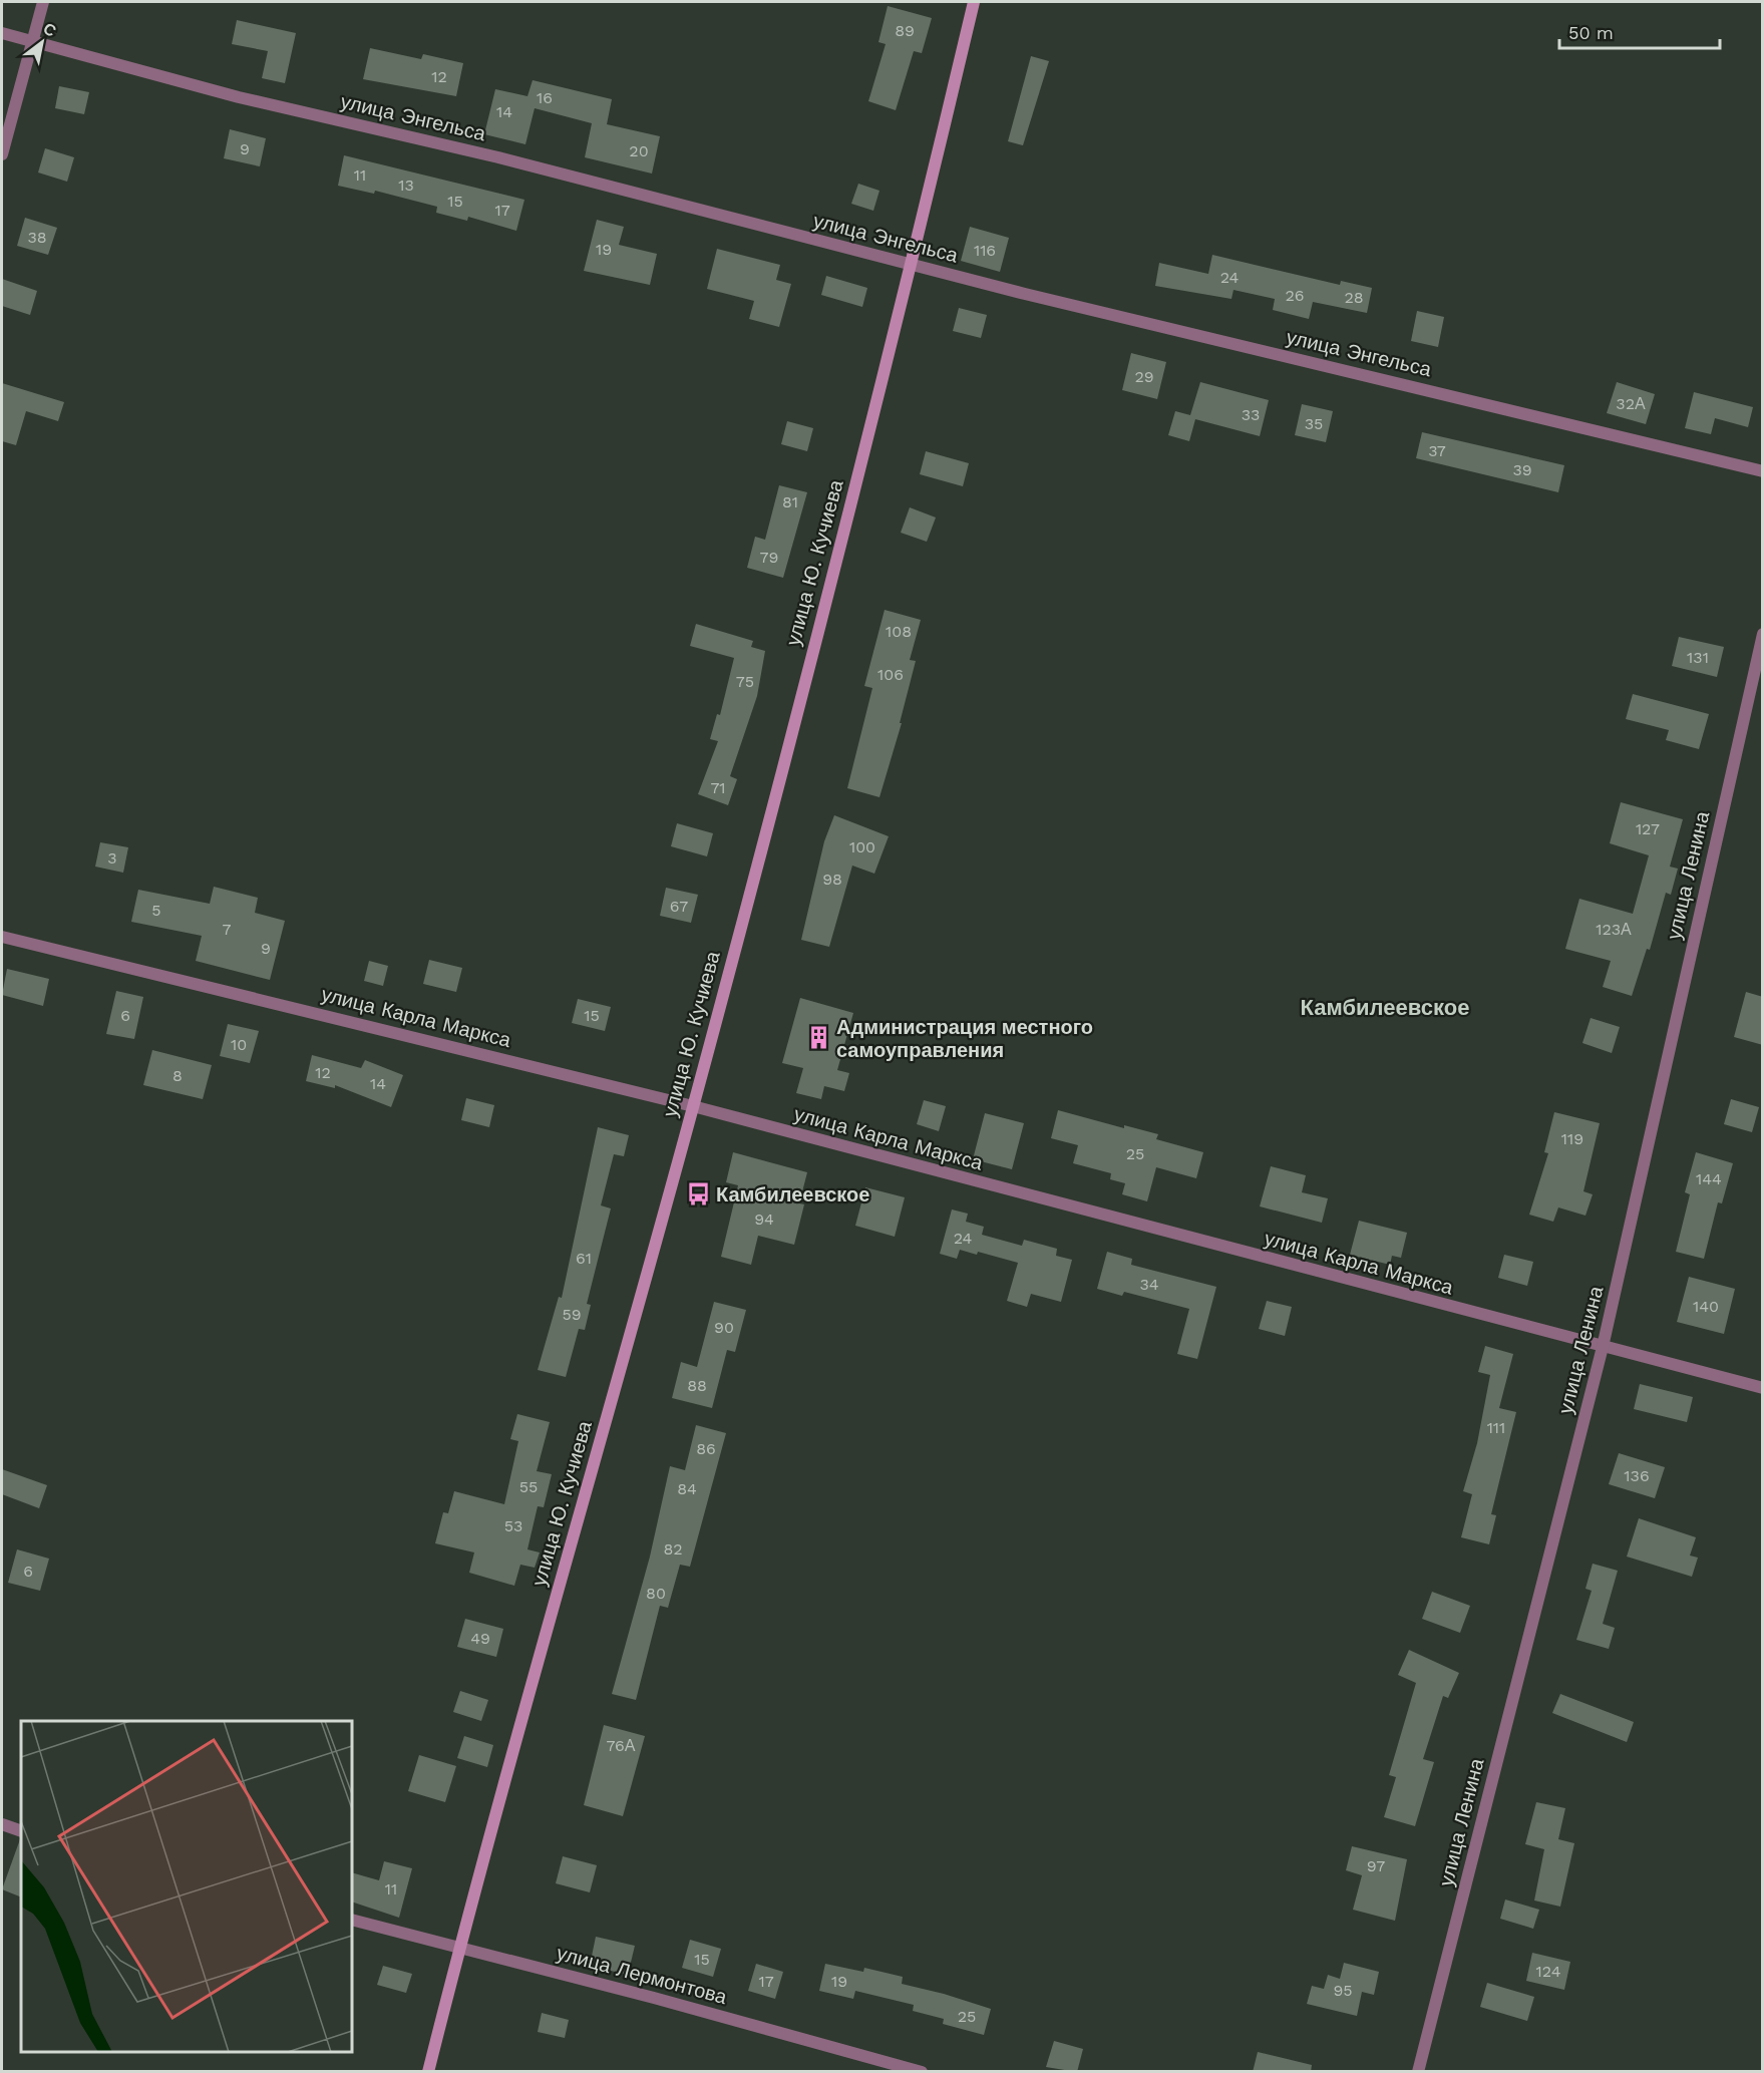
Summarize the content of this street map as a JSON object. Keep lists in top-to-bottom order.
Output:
{
  "streets": {
    "street": [
      "улица Энгельса",
      "улица Ю. Кучиева",
      "улица Ленина",
      "улица Карла Маркса",
      "улица Лермонтова"
    ]
  },
  "crossings": [
    ["улица Энгельса", "улица Ю. Кучиева"],
    ["улица Ю. Кучиева", "улица Карла Маркса"],
    ["улица Ю. Кучиева", "улица Лермонтова"],
    ["улица Ленина", "улица Карла Маркса"]
  ],
  "districts": ["Камбилеевское"],
  "places": {
    "building": ["Администрация местного самоуправления"],
    "bus stop": ["Камбилеевское"]
  },
  "house_numbers": [
    "89",
    "12",
    "16",
    "14",
    "9",
    "20",
    "11",
    "13",
    "15",
    "17",
    "38",
    "19",
    "116",
    "24",
    "26",
    "28",
    "29",
    "32А",
    "33",
    "35",
    "37",
    "39",
    "81",
    "79",
    "108",
    "131",
    "106",
    "75",
    "71",
    "127",
    "100",
    "3",
    "98",
    "67",
    "5",
    "7",
    "123А",
    "9",
    "6",
    "15",
    "10",
    "12",
    "8",
    "14",
    "119",
    "25",
    "144",
    "94",
    "24",
    "61",
    "34",
    "140",
    "59",
    "90",
    "88",
    "111",
    "86",
    "136",
    "55",
    "84",
    "53",
    "82",
    "6",
    "80",
    "49",
    "76А",
    "97",
    "11",
    "15",
    "124",
    "17",
    "19",
    "95",
    "25"
  ],
  "scale_bar": "50 m",
  "north": "top right"
}
